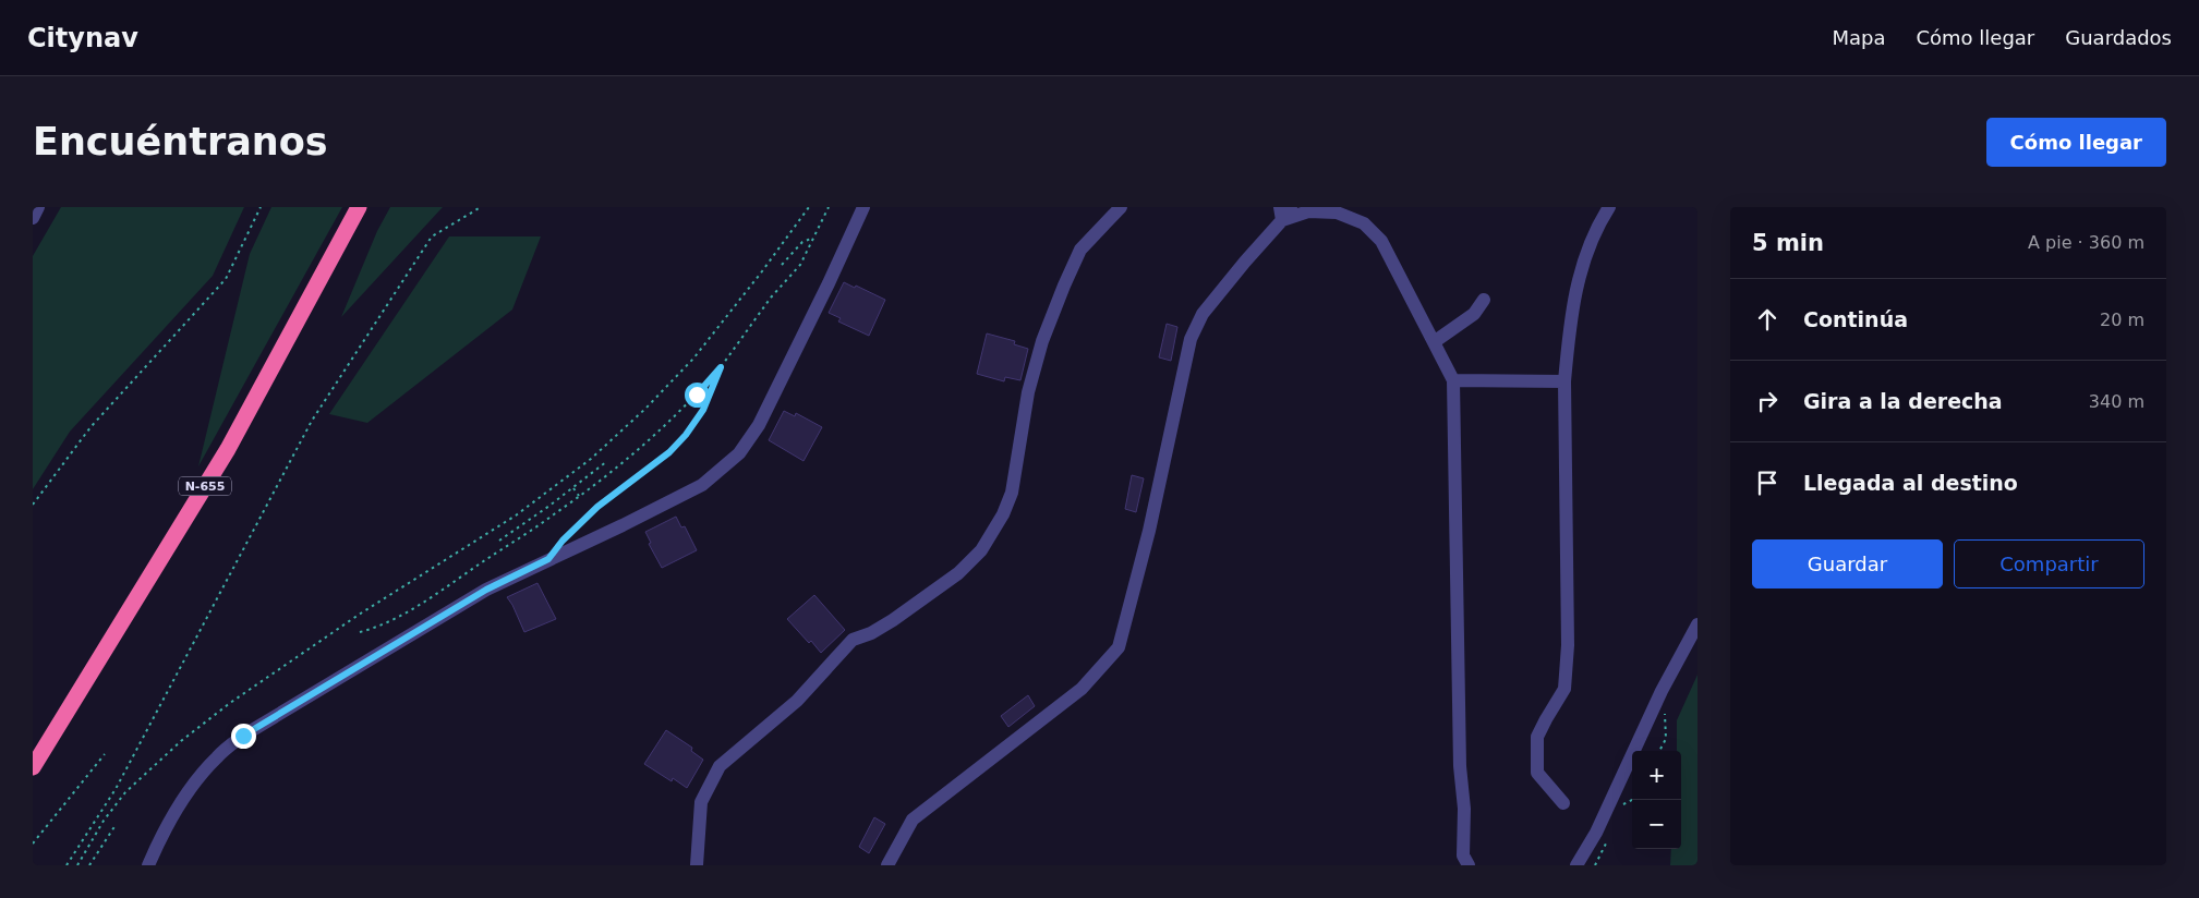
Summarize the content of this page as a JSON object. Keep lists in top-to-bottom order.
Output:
{
  "streets": {
    "highway": ["N-655"]
  },
  "page": {
    "header": "Citynav",
    "nav": ["Mapa", "Cómo llegar", "Guardados"],
    "buttons": [
      "Cómo llegar",
      ["Guardar", "Compartir"]
    ],
    "title": "Encuéntranos",
    "heading": ["5 min", "A pie · 360 m"],
    "list": [
      ["Continúa", "20 m"],
      ["Gira a la derecha", "340 m"],
      "Llegada al destino"
    ],
    "map_buttons": ["+", "−"]
  }
}
